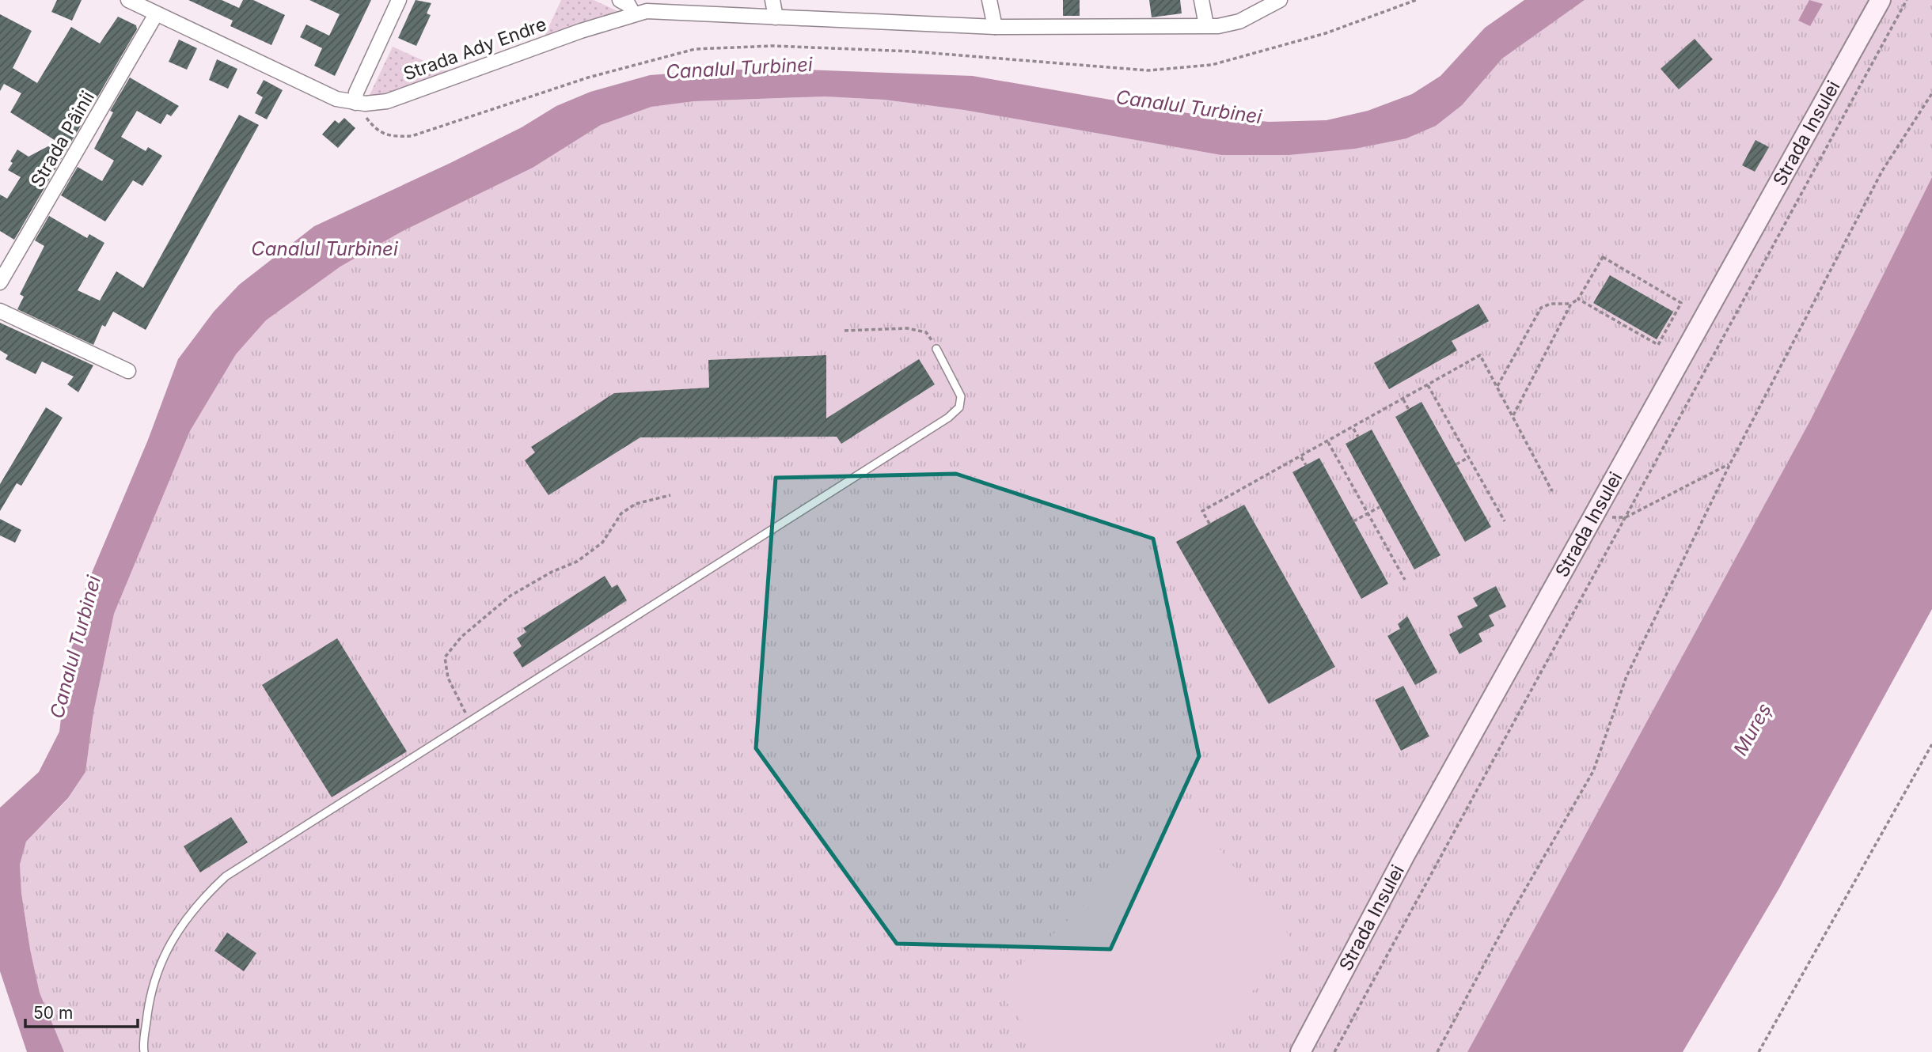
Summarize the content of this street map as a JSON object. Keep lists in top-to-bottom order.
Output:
{
  "streets": {
    "street": ["Strada Ady Endre", "Strada Insulei", "Strada Pâinii"]
  },
  "crossings": [
    ["Strada Ady Endre", "Strada Pâinii"]
  ],
  "water": ["Canalul Turbinei", "Mureș"],
  "scale_bar": "50 m"
}
